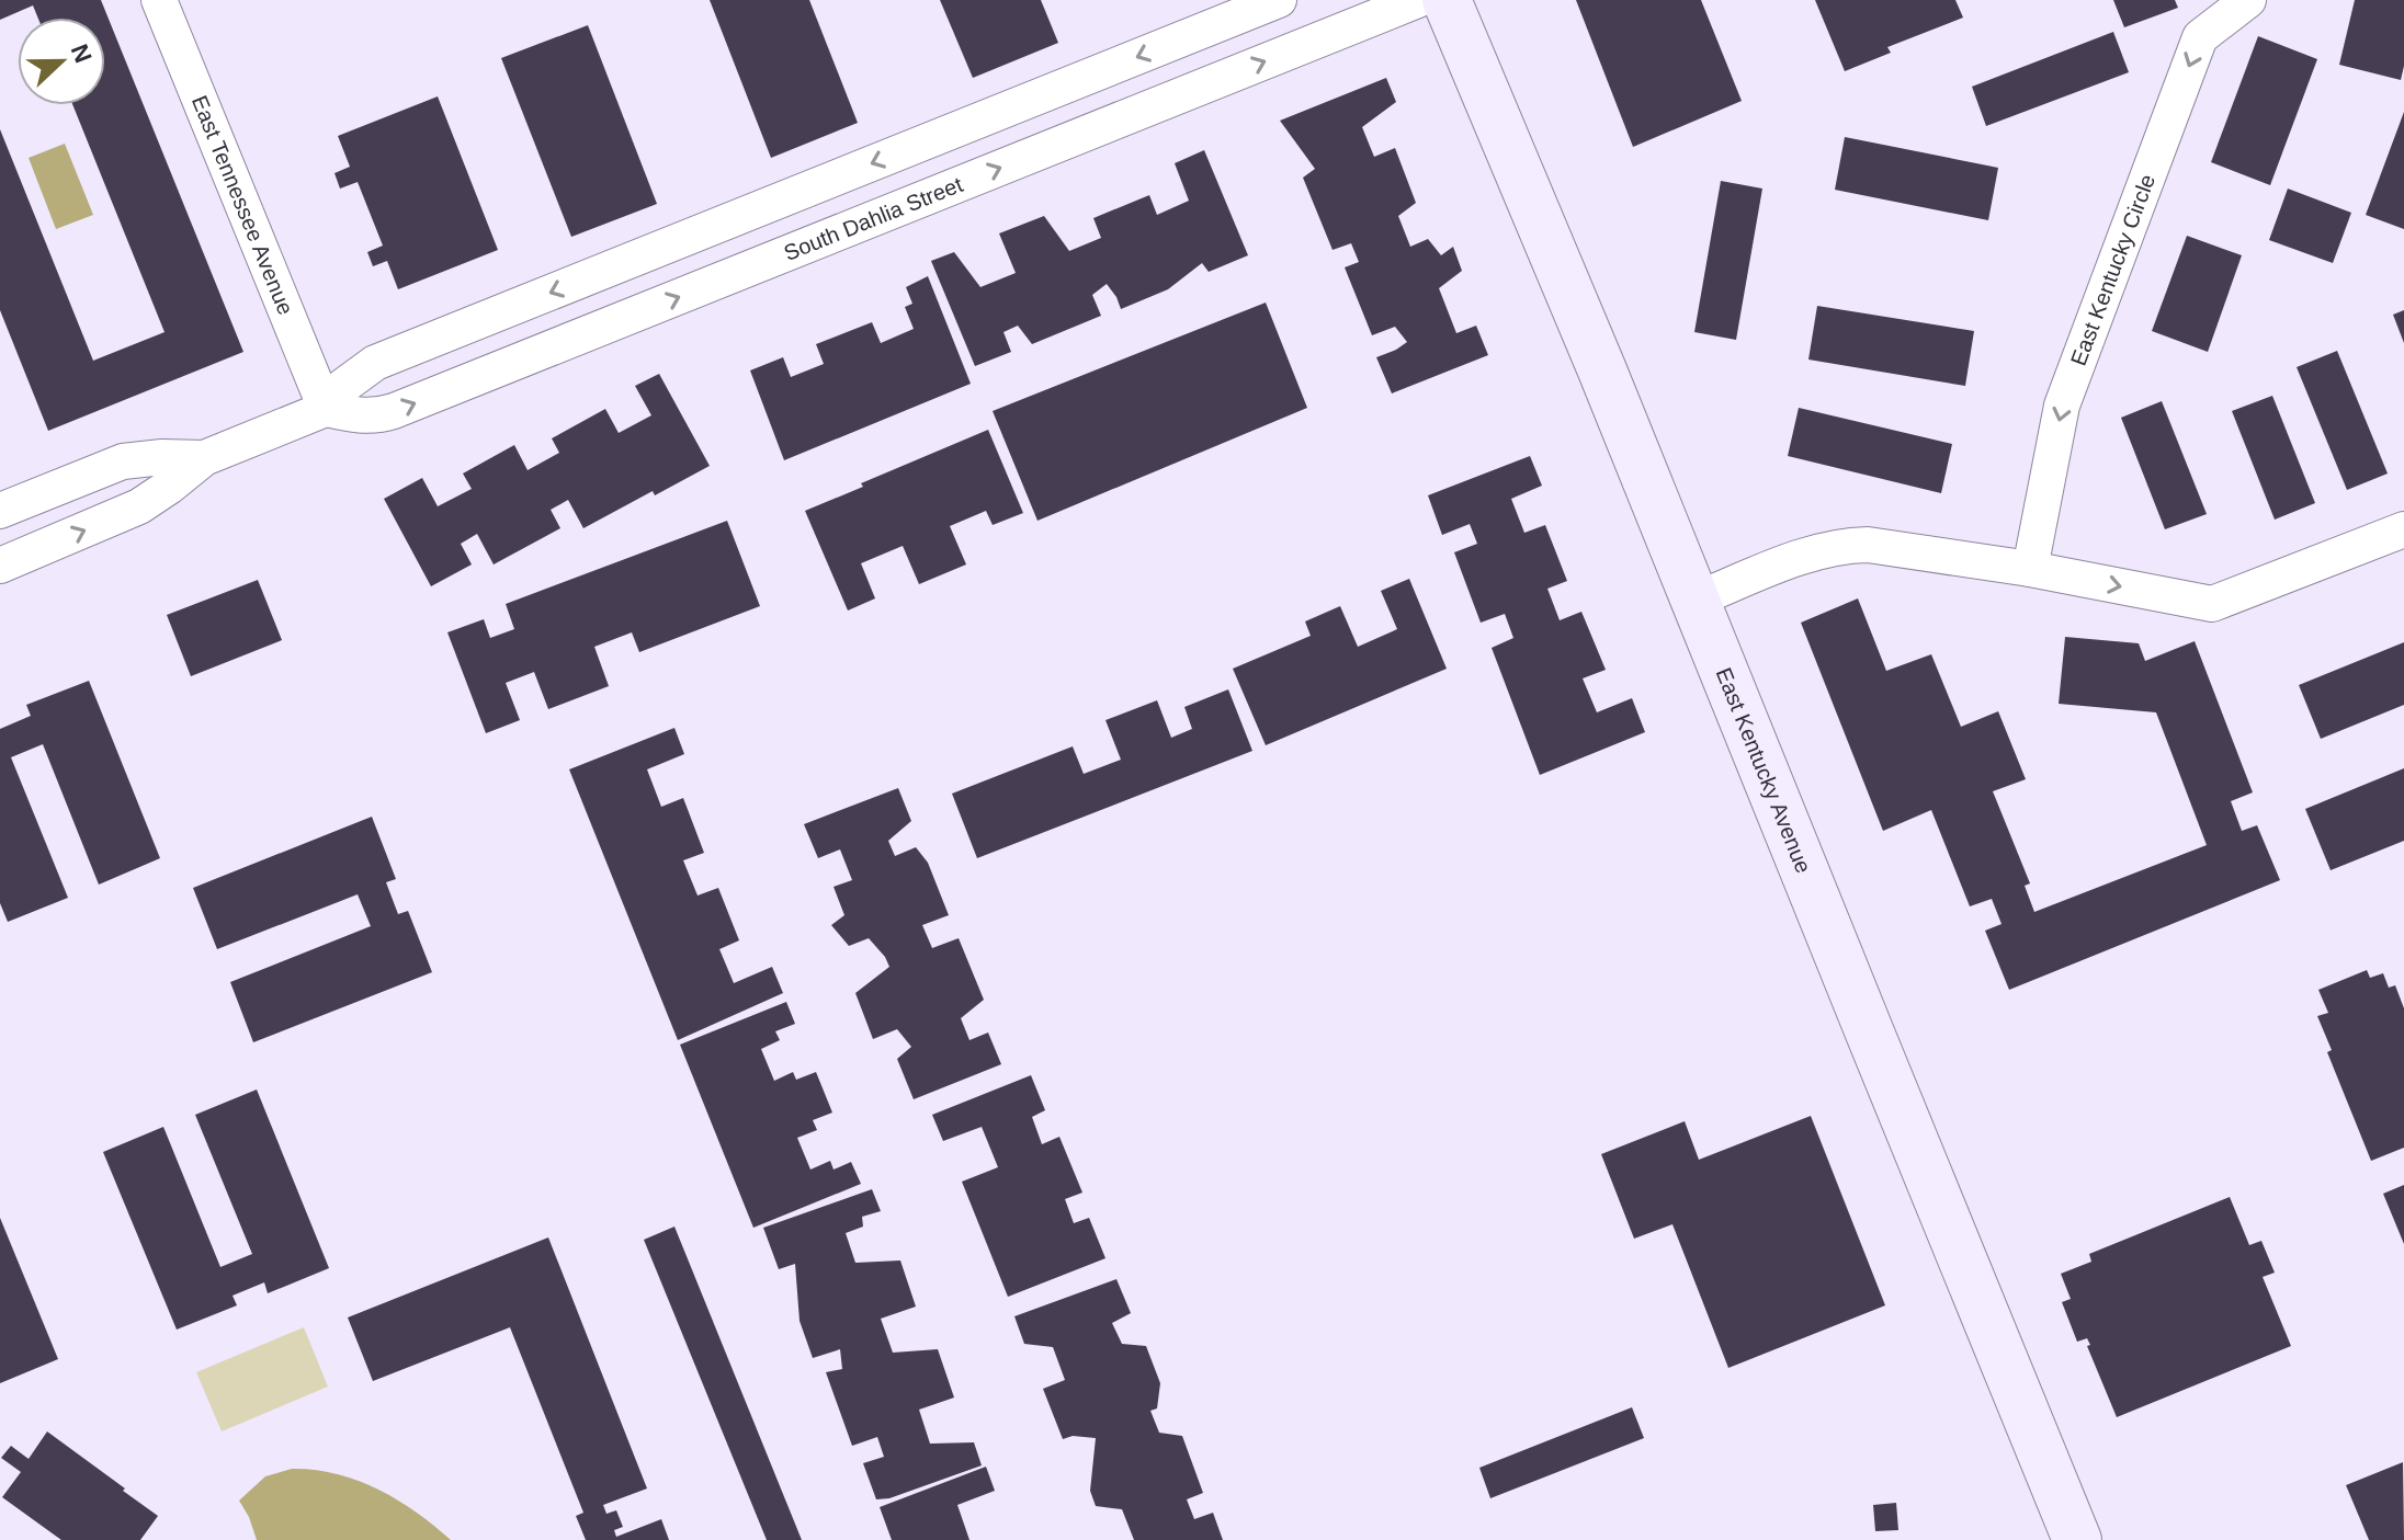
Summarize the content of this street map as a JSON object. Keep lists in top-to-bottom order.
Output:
{
  "streets": {
    "street": [
      "East Tennessee Avenue",
      "South Dahlia Street",
      "East Kentucky Circle",
      "East Kentucky Avenue"
    ]
  },
  "crossings": [
    ["East Tennessee Avenue", "South Dahlia Street"]
  ],
  "one_way": ["East Kentucky Circle"],
  "north": "right"
}
